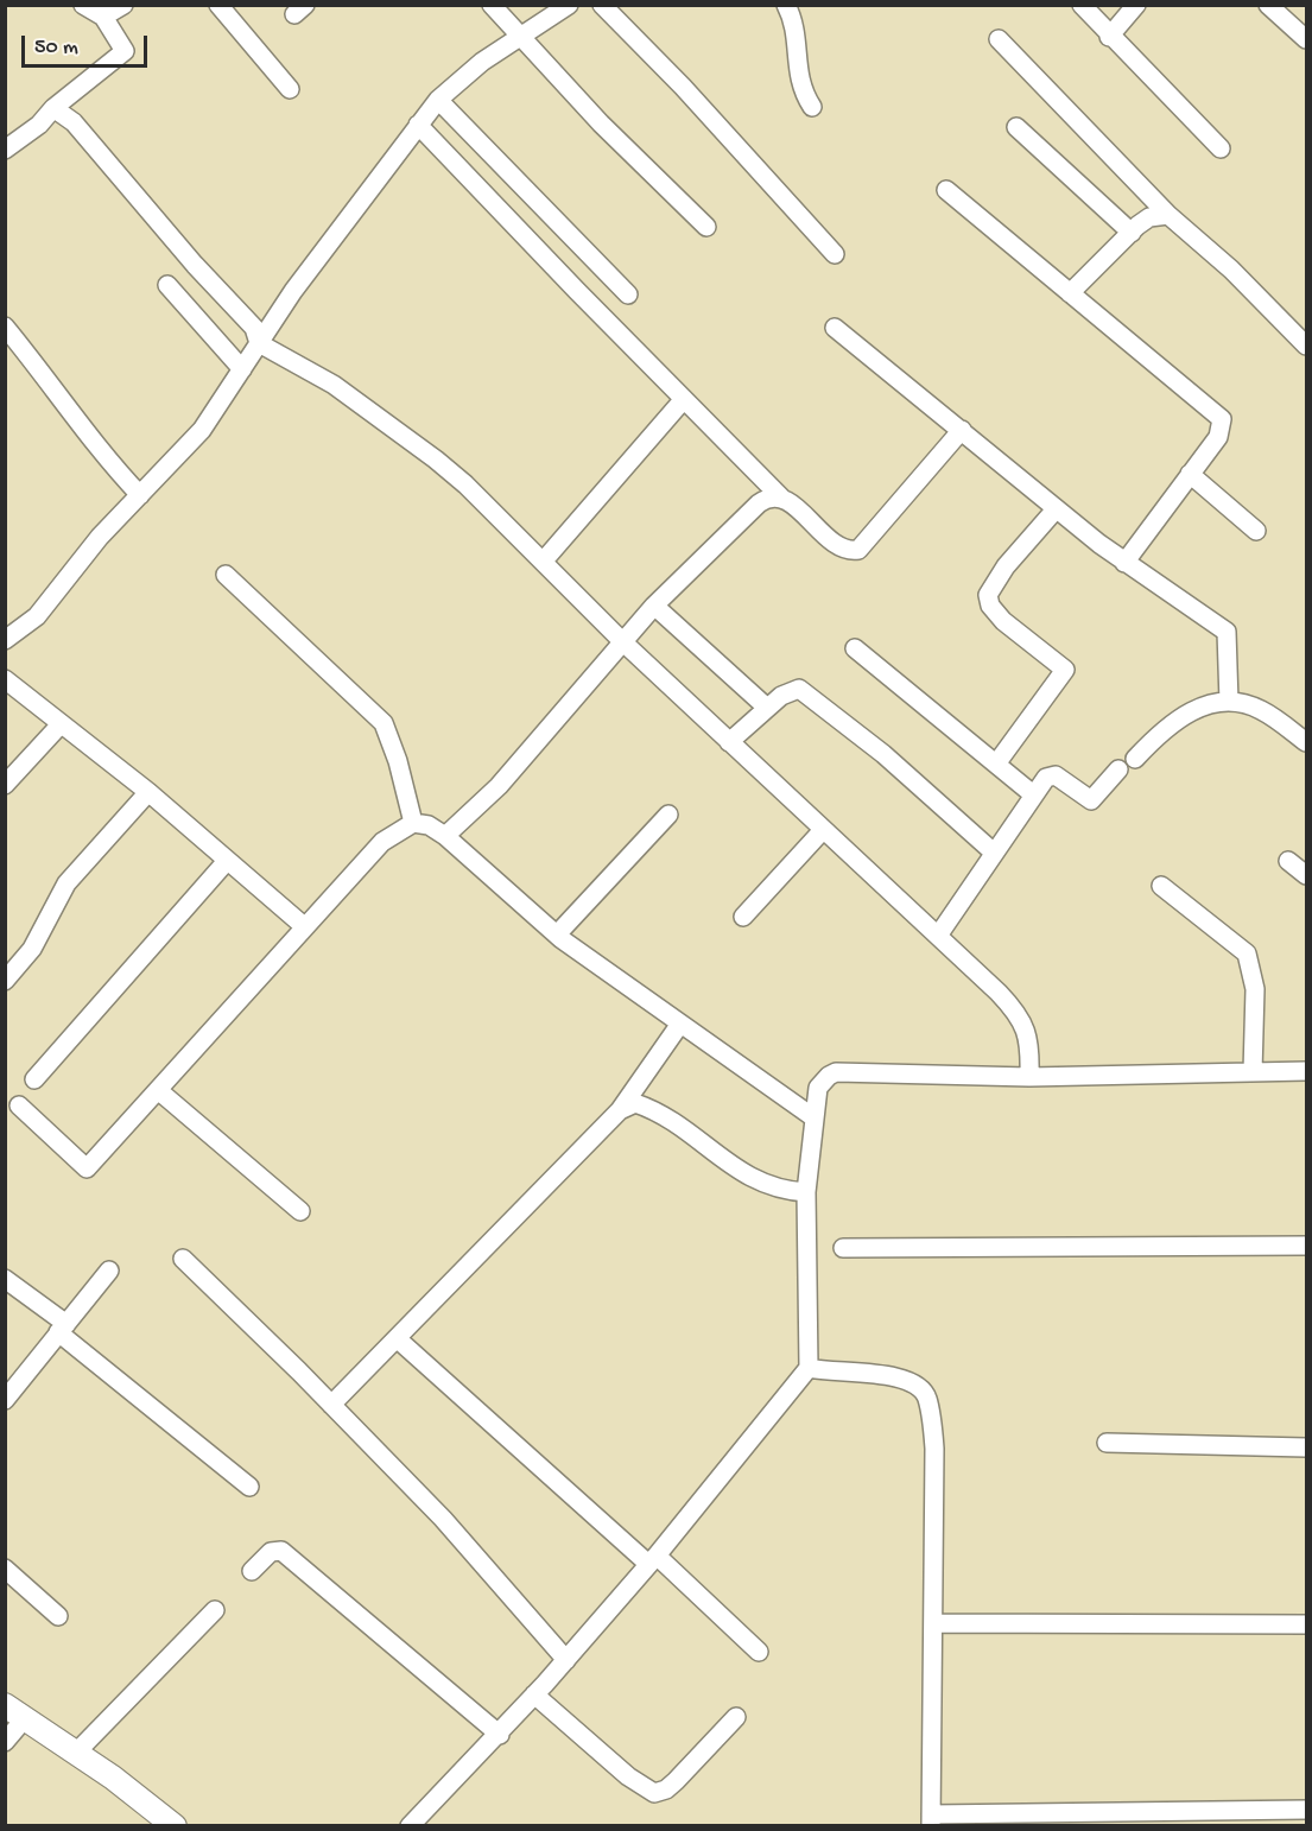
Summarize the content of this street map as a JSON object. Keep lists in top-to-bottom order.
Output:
{
  "scale_bar": "50 m"
}
